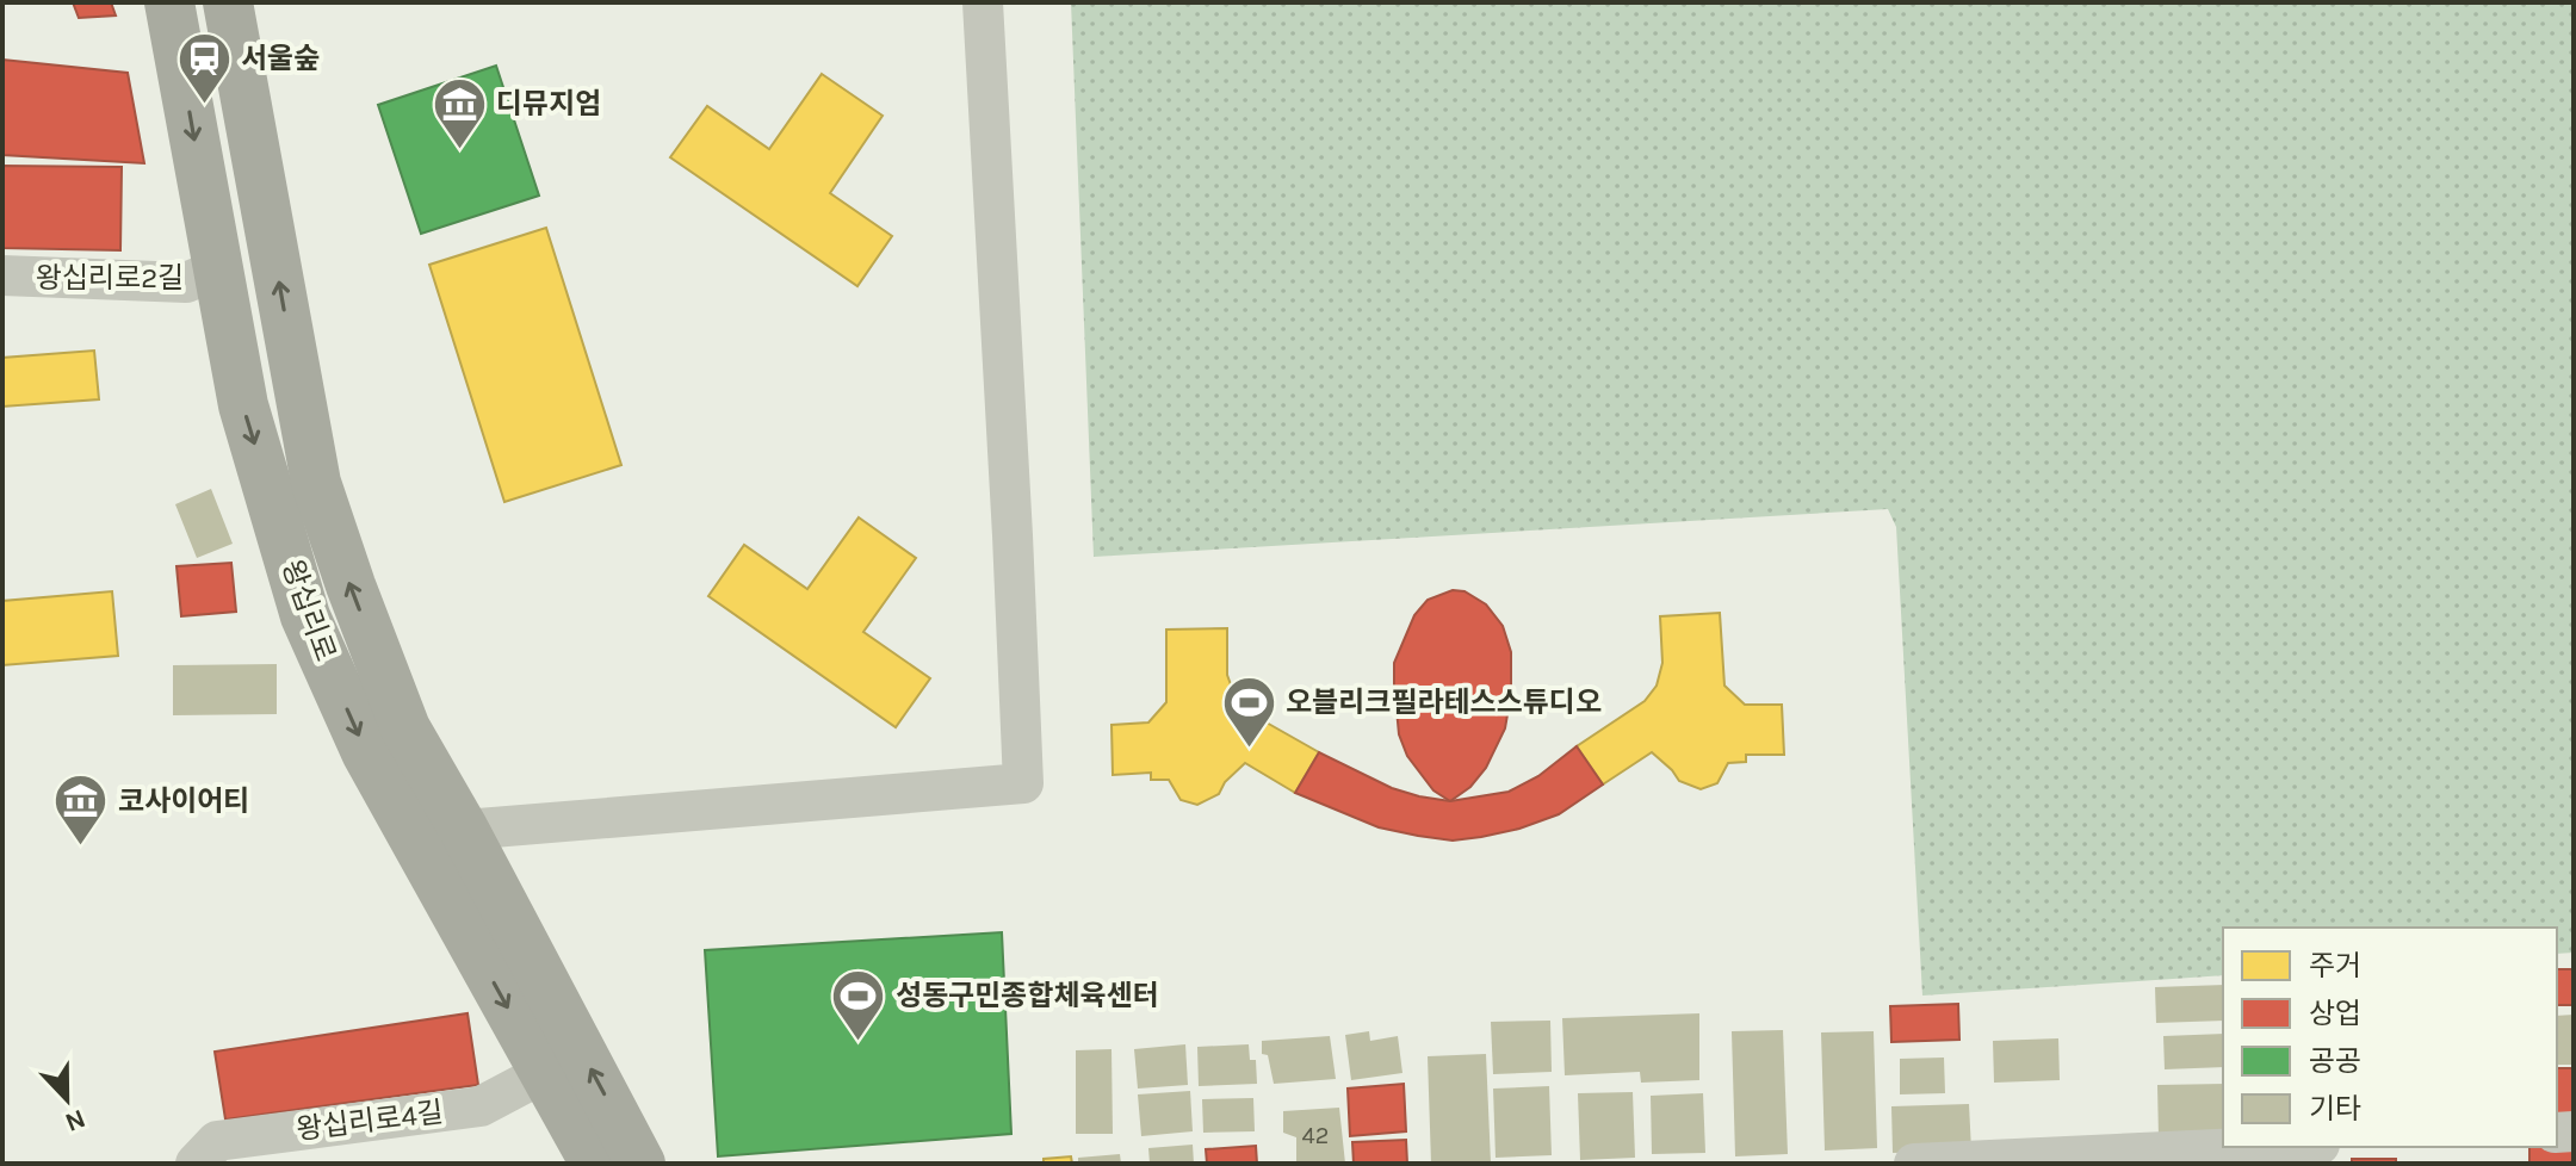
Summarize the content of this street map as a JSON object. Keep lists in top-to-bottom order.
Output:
{
  "streets": {
    "main road": ["왕십리로"],
    "street": ["왕십리로2길", "왕십리로4길"]
  },
  "crossings": [
    ["왕십리로2길", "왕십리로"],
    ["왕십리로", "왕십리로4길"]
  ],
  "places": {
    "station": ["서울숲"],
    "museum": ["디뮤지엄", "코사이어티"],
    "sports": ["오블리크필라테스스튜디오", "성동구민종합체육센터"]
  },
  "house_numbers": ["42"],
  "legend": [
    "주거",
    "상업",
    "공공",
    "기타"
  ],
  "north": "bottom"
}
